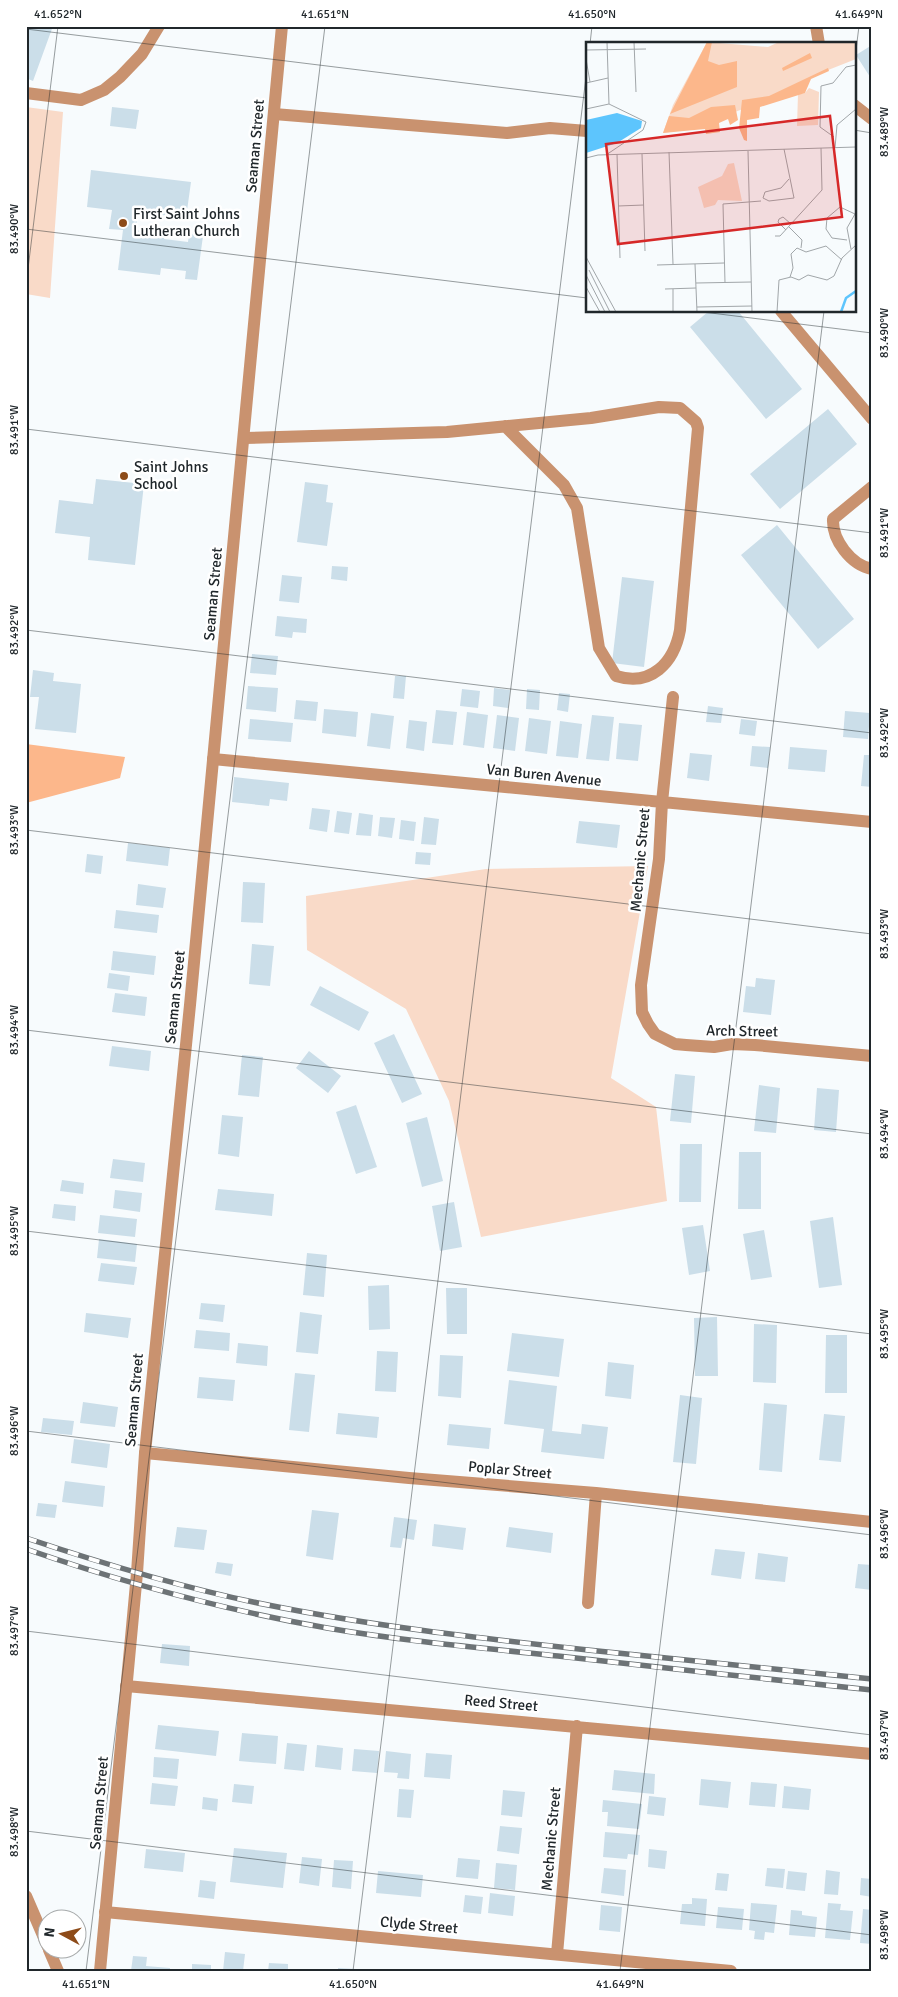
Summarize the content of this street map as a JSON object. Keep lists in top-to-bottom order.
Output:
{
  "streets": {
    "street": [
      "Seaman Street",
      "Van Buren Avenue",
      "Mechanic Street",
      "Arch Street",
      "Poplar Street",
      "Reed Street",
      "Clyde Street"
    ]
  },
  "crossings": [
    ["Seaman Street", "Van Buren Avenue"],
    ["Seaman Street", "Poplar Street"],
    ["Seaman Street", "Reed Street"],
    ["Seaman Street", "Clyde Street"],
    ["Van Buren Avenue", "Mechanic Street"],
    ["Mechanic Street", "Arch Street"],
    ["Mechanic Street", "Reed Street"],
    ["Mechanic Street", "Clyde Street"]
  ],
  "places": ["First Saint Johns Lutheran Church", "Saint Johns School"],
  "north": "left",
  "coordinates": [
    "41.652°N",
    "41.651°N",
    "41.650°N",
    "41.649°N",
    "83.489°W",
    "83.490°W",
    "83.491°W",
    "83.492°W",
    "83.493°W",
    "83.494°W",
    "83.495°W",
    "83.496°W",
    "83.497°W",
    "83.498°W"
  ]
}
